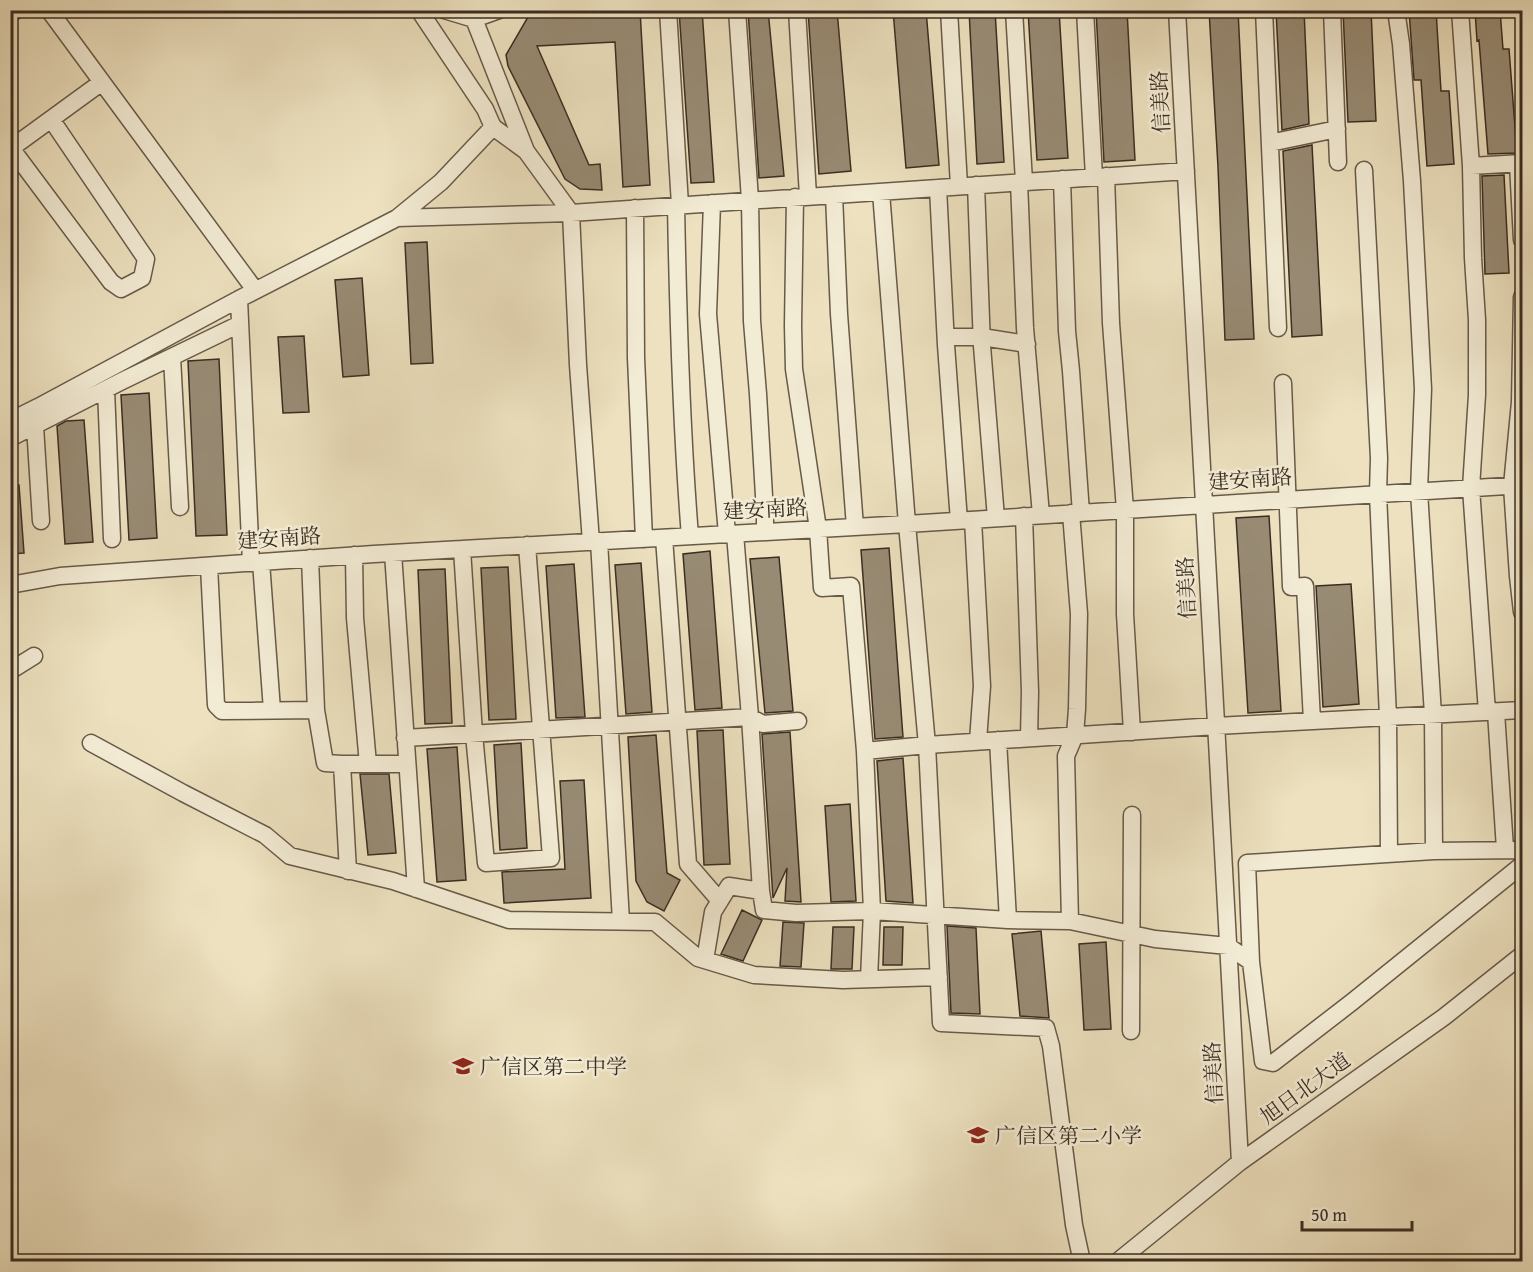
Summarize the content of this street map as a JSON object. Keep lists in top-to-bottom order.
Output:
{
  "streets": {
    "street": ["信美路", "建安南路", "旭日北大道"]
  },
  "crossings": [
    ["信美路", "建安南路"],
    ["信美路", "旭日北大道"]
  ],
  "places": {
    "school or university": ["广信区第二中学", "广信区第二小学"]
  },
  "scale_bar": "50 m"
}
